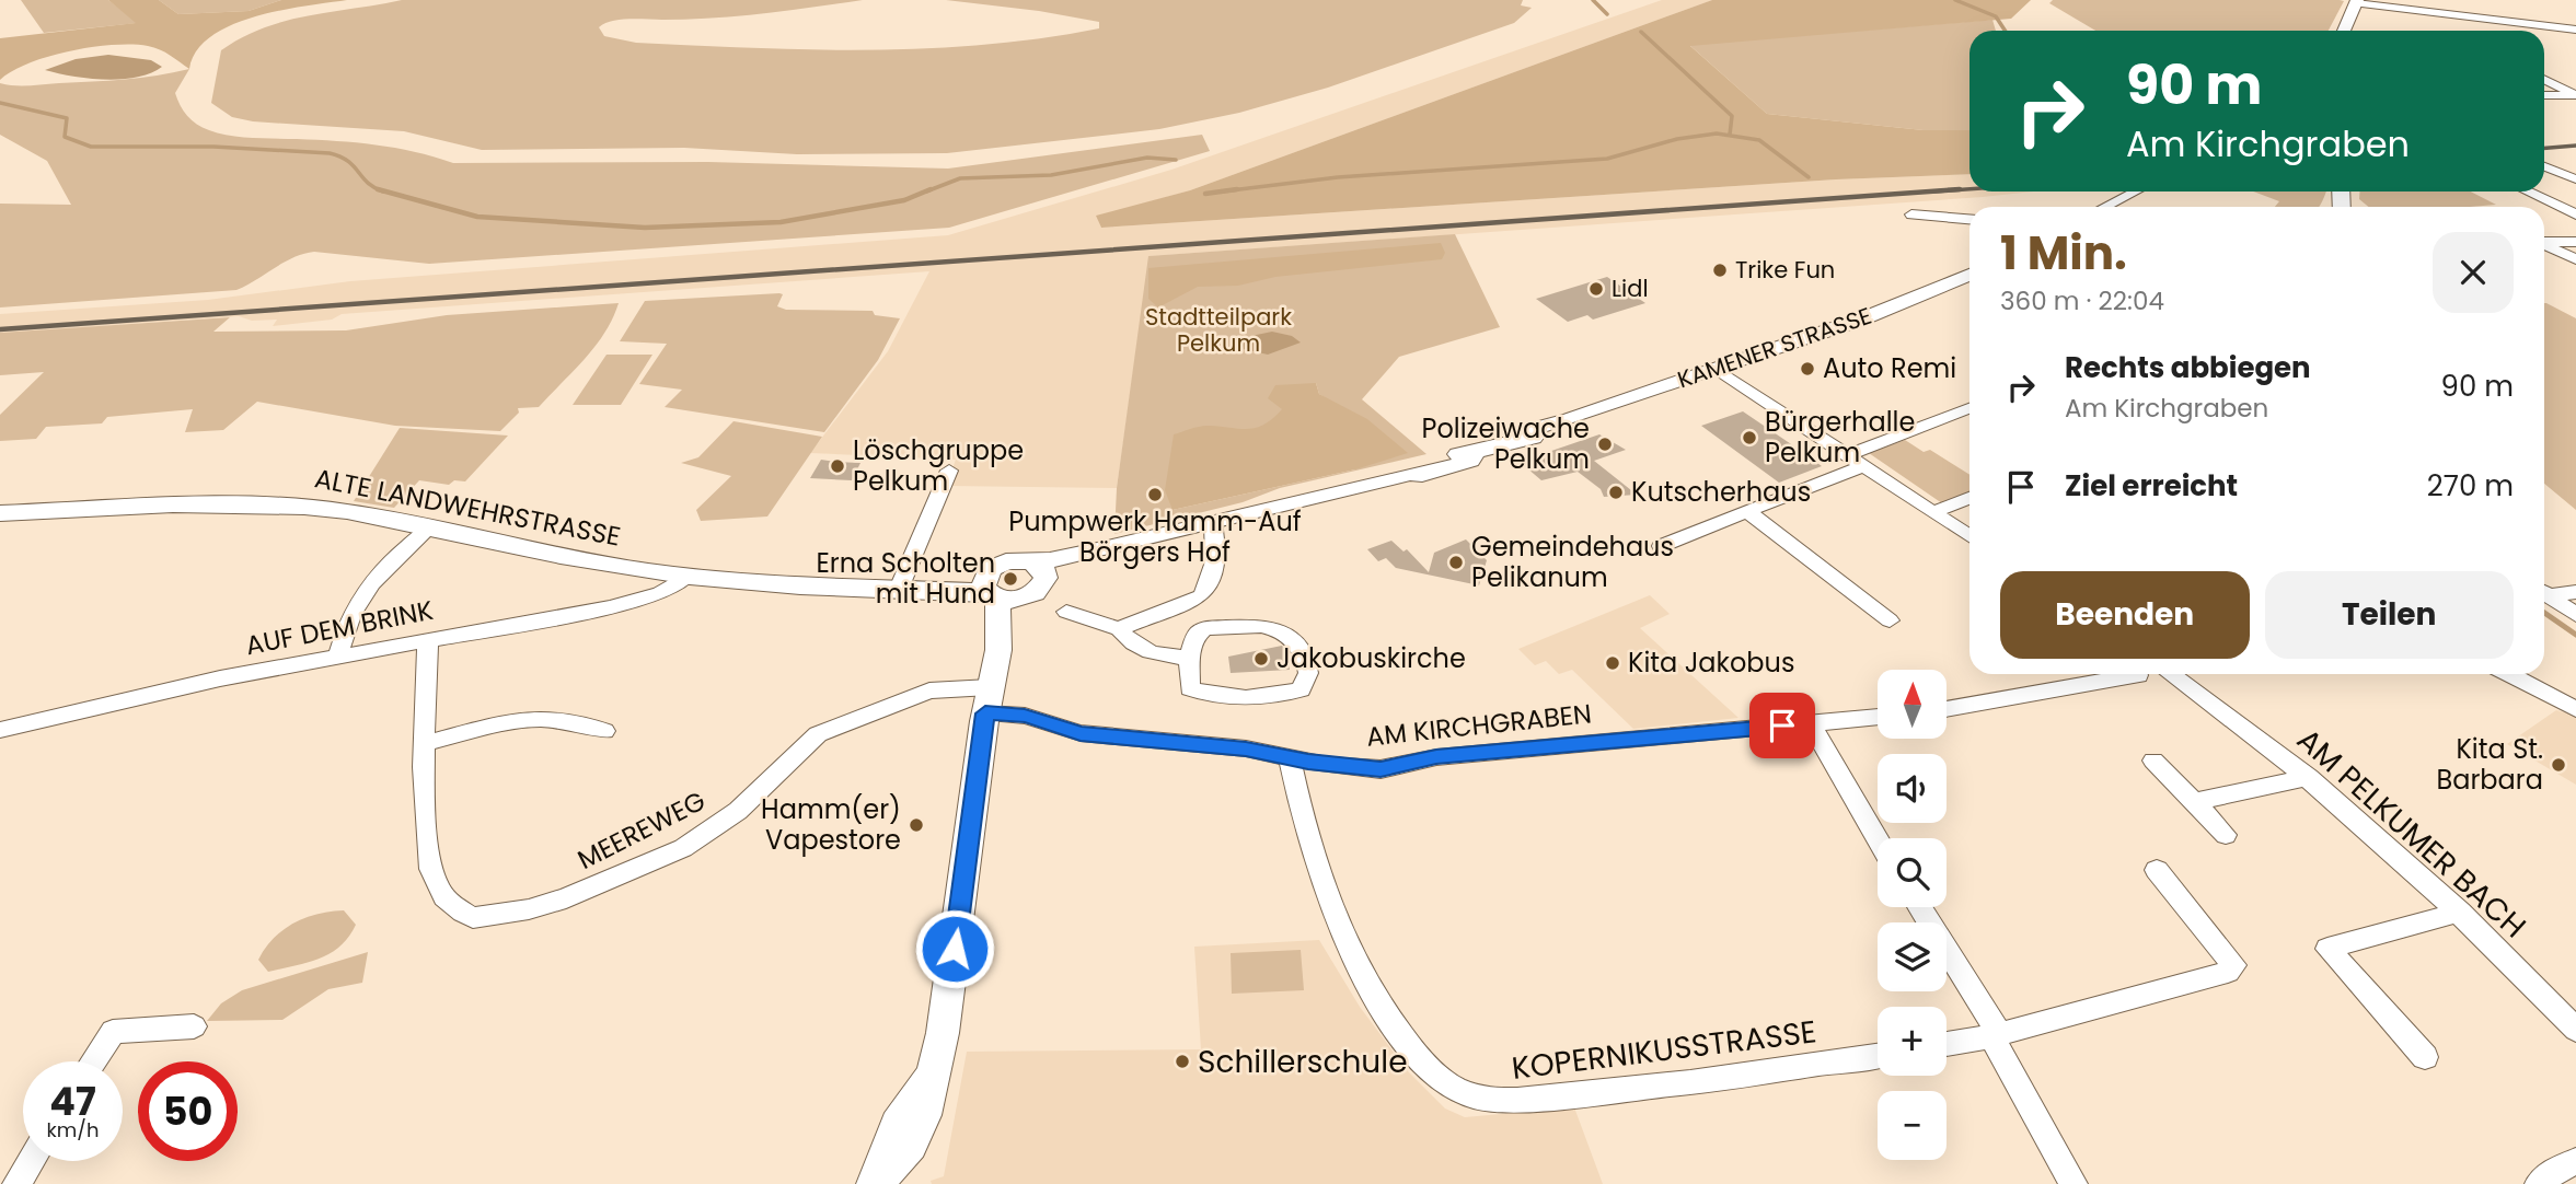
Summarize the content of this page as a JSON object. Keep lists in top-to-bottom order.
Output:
{
  "streets": {
    "main road": ["KAMENER STRASSE", "ALTE LANDWEHRSTRASSE"],
    "street": [
      "AUF DEM BRINK",
      "AM KIRCHGRABEN",
      "MEEREWEG",
      "AM PELKUMER BACH",
      "KOPERNIKUSSTRASSE"
    ]
  },
  "crossings": [
    ["ALTE LANDWEHRSTRASSE", "AUF DEM BRINK"],
    ["AUF DEM BRINK", "MEEREWEG"],
    ["AM KIRCHGRABEN", "MEEREWEG"],
    ["AM KIRCHGRABEN", "KOPERNIKUSSTRASSE"]
  ],
  "parks": ["Stadtteilpark Pelkum"],
  "places": [
    "Trike Fun",
    "Lidl",
    "Auto Remi",
    "Bürgerhalle Pelkum",
    "Polizeiwache Pelkum",
    "Löschgruppe Pelkum",
    "Kutscherhaus",
    "Pumpwerk Hamm-Auf Börgers Hof",
    "Gemeindehaus Pelikanum",
    "Erna Scholten mit Hund",
    "Jakobuskirche",
    "Kita Jakobus",
    "Kita St. Barbara",
    "Hamm(er) Vapestore",
    "Schillerschule"
  ],
  "north": "top",
  "page": {
    "turn": ["90 m", "Am Kirchgraben"],
    "heading": ["1 Min.", "360 m · 22:04"],
    "list": [
      {
        "name": "Rechts abbiegen",
        "note": "Am Kirchgraben",
        "value": "90 m"
      },
      {
        "name": "Ziel erreicht",
        "value": "270 m"
      }
    ],
    "buttons": ["Beenden", "Teilen"],
    "map_buttons": ["+", "−"],
    "speed": "47 km/h",
    "limit": "50"
  }
}
